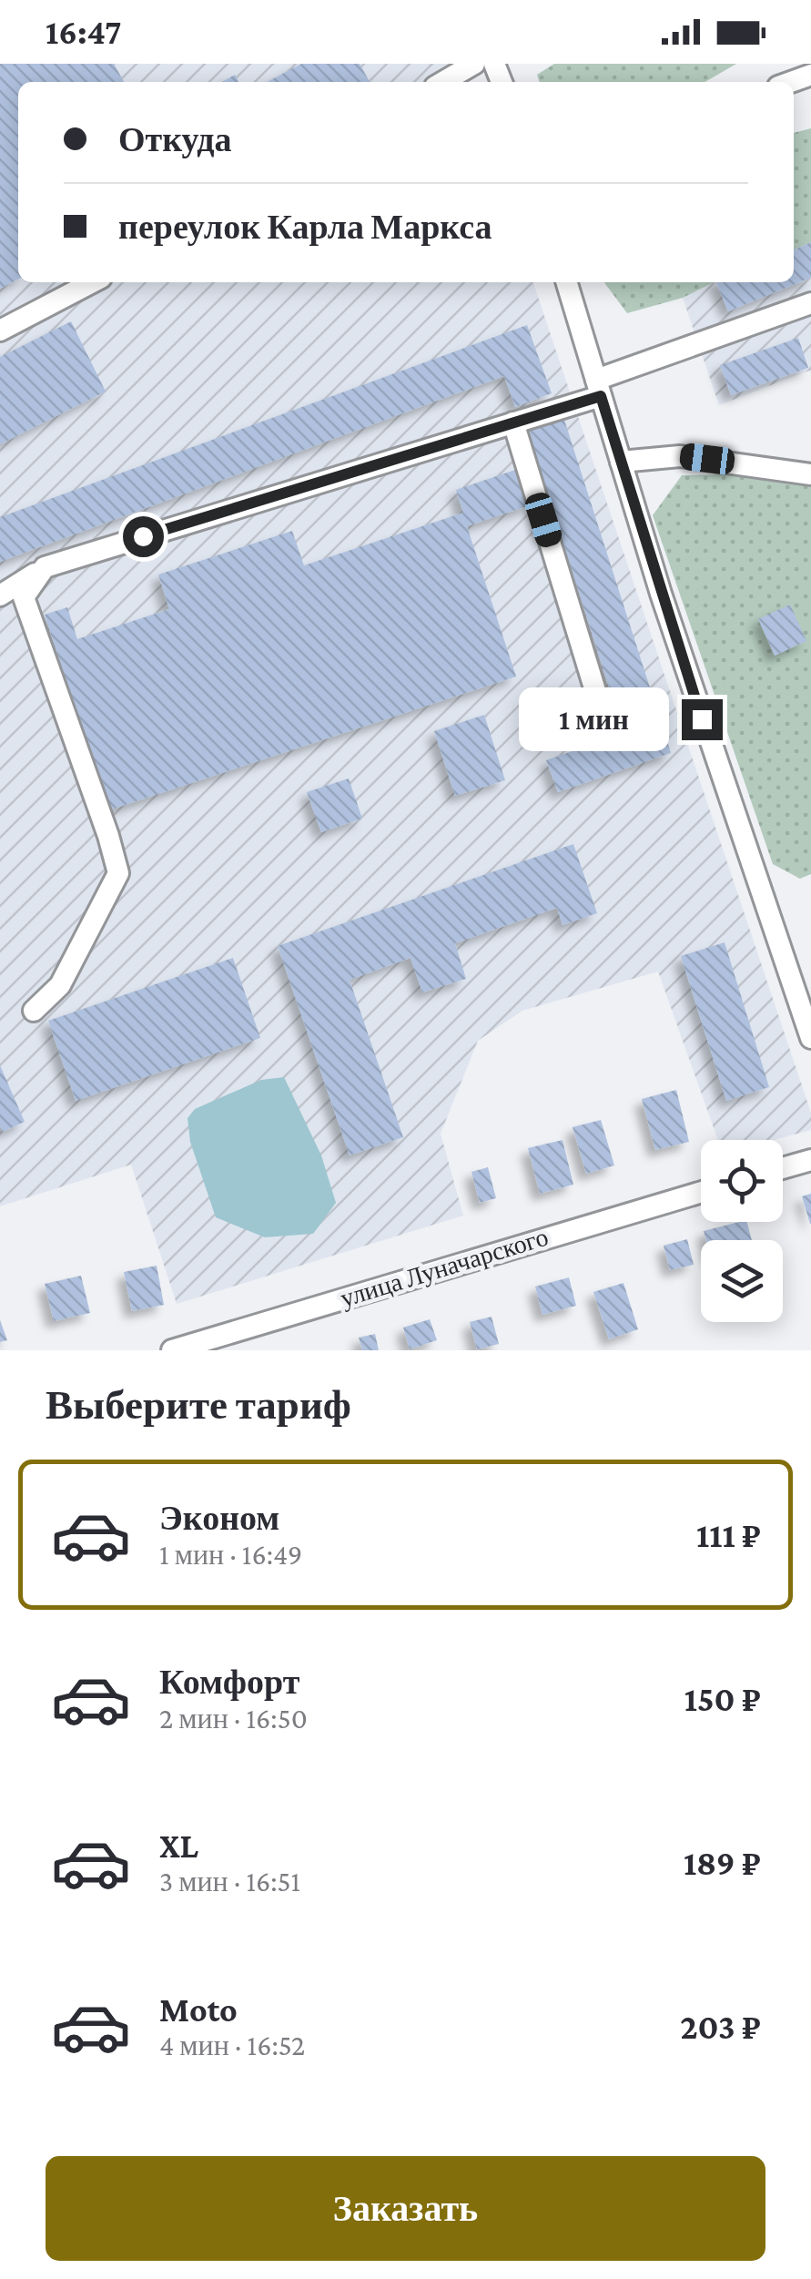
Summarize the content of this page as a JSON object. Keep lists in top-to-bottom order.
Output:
{
  "streets": {
    "street": ["улица Луначарского"]
  },
  "page": {
    "status": "16:47",
    "banner": ["Откуда", "переулок Карла Маркса"],
    "bubble": "1 мин",
    "heading": "Выберите тариф",
    "list": [
      {
        "name": "Эконом",
        "note": "1 мин · 16:49",
        "value": "111 ₽"
      },
      {
        "name": "Комфорт",
        "note": "2 мин · 16:50",
        "value": "150 ₽"
      },
      {
        "name": "XL",
        "note": "3 мин · 16:51",
        "value": "189 ₽"
      },
      {
        "name": "Moto",
        "note": "4 мин · 16:52",
        "value": "203 ₽"
      }
    ],
    "buttons": "Заказать"
  }
}
